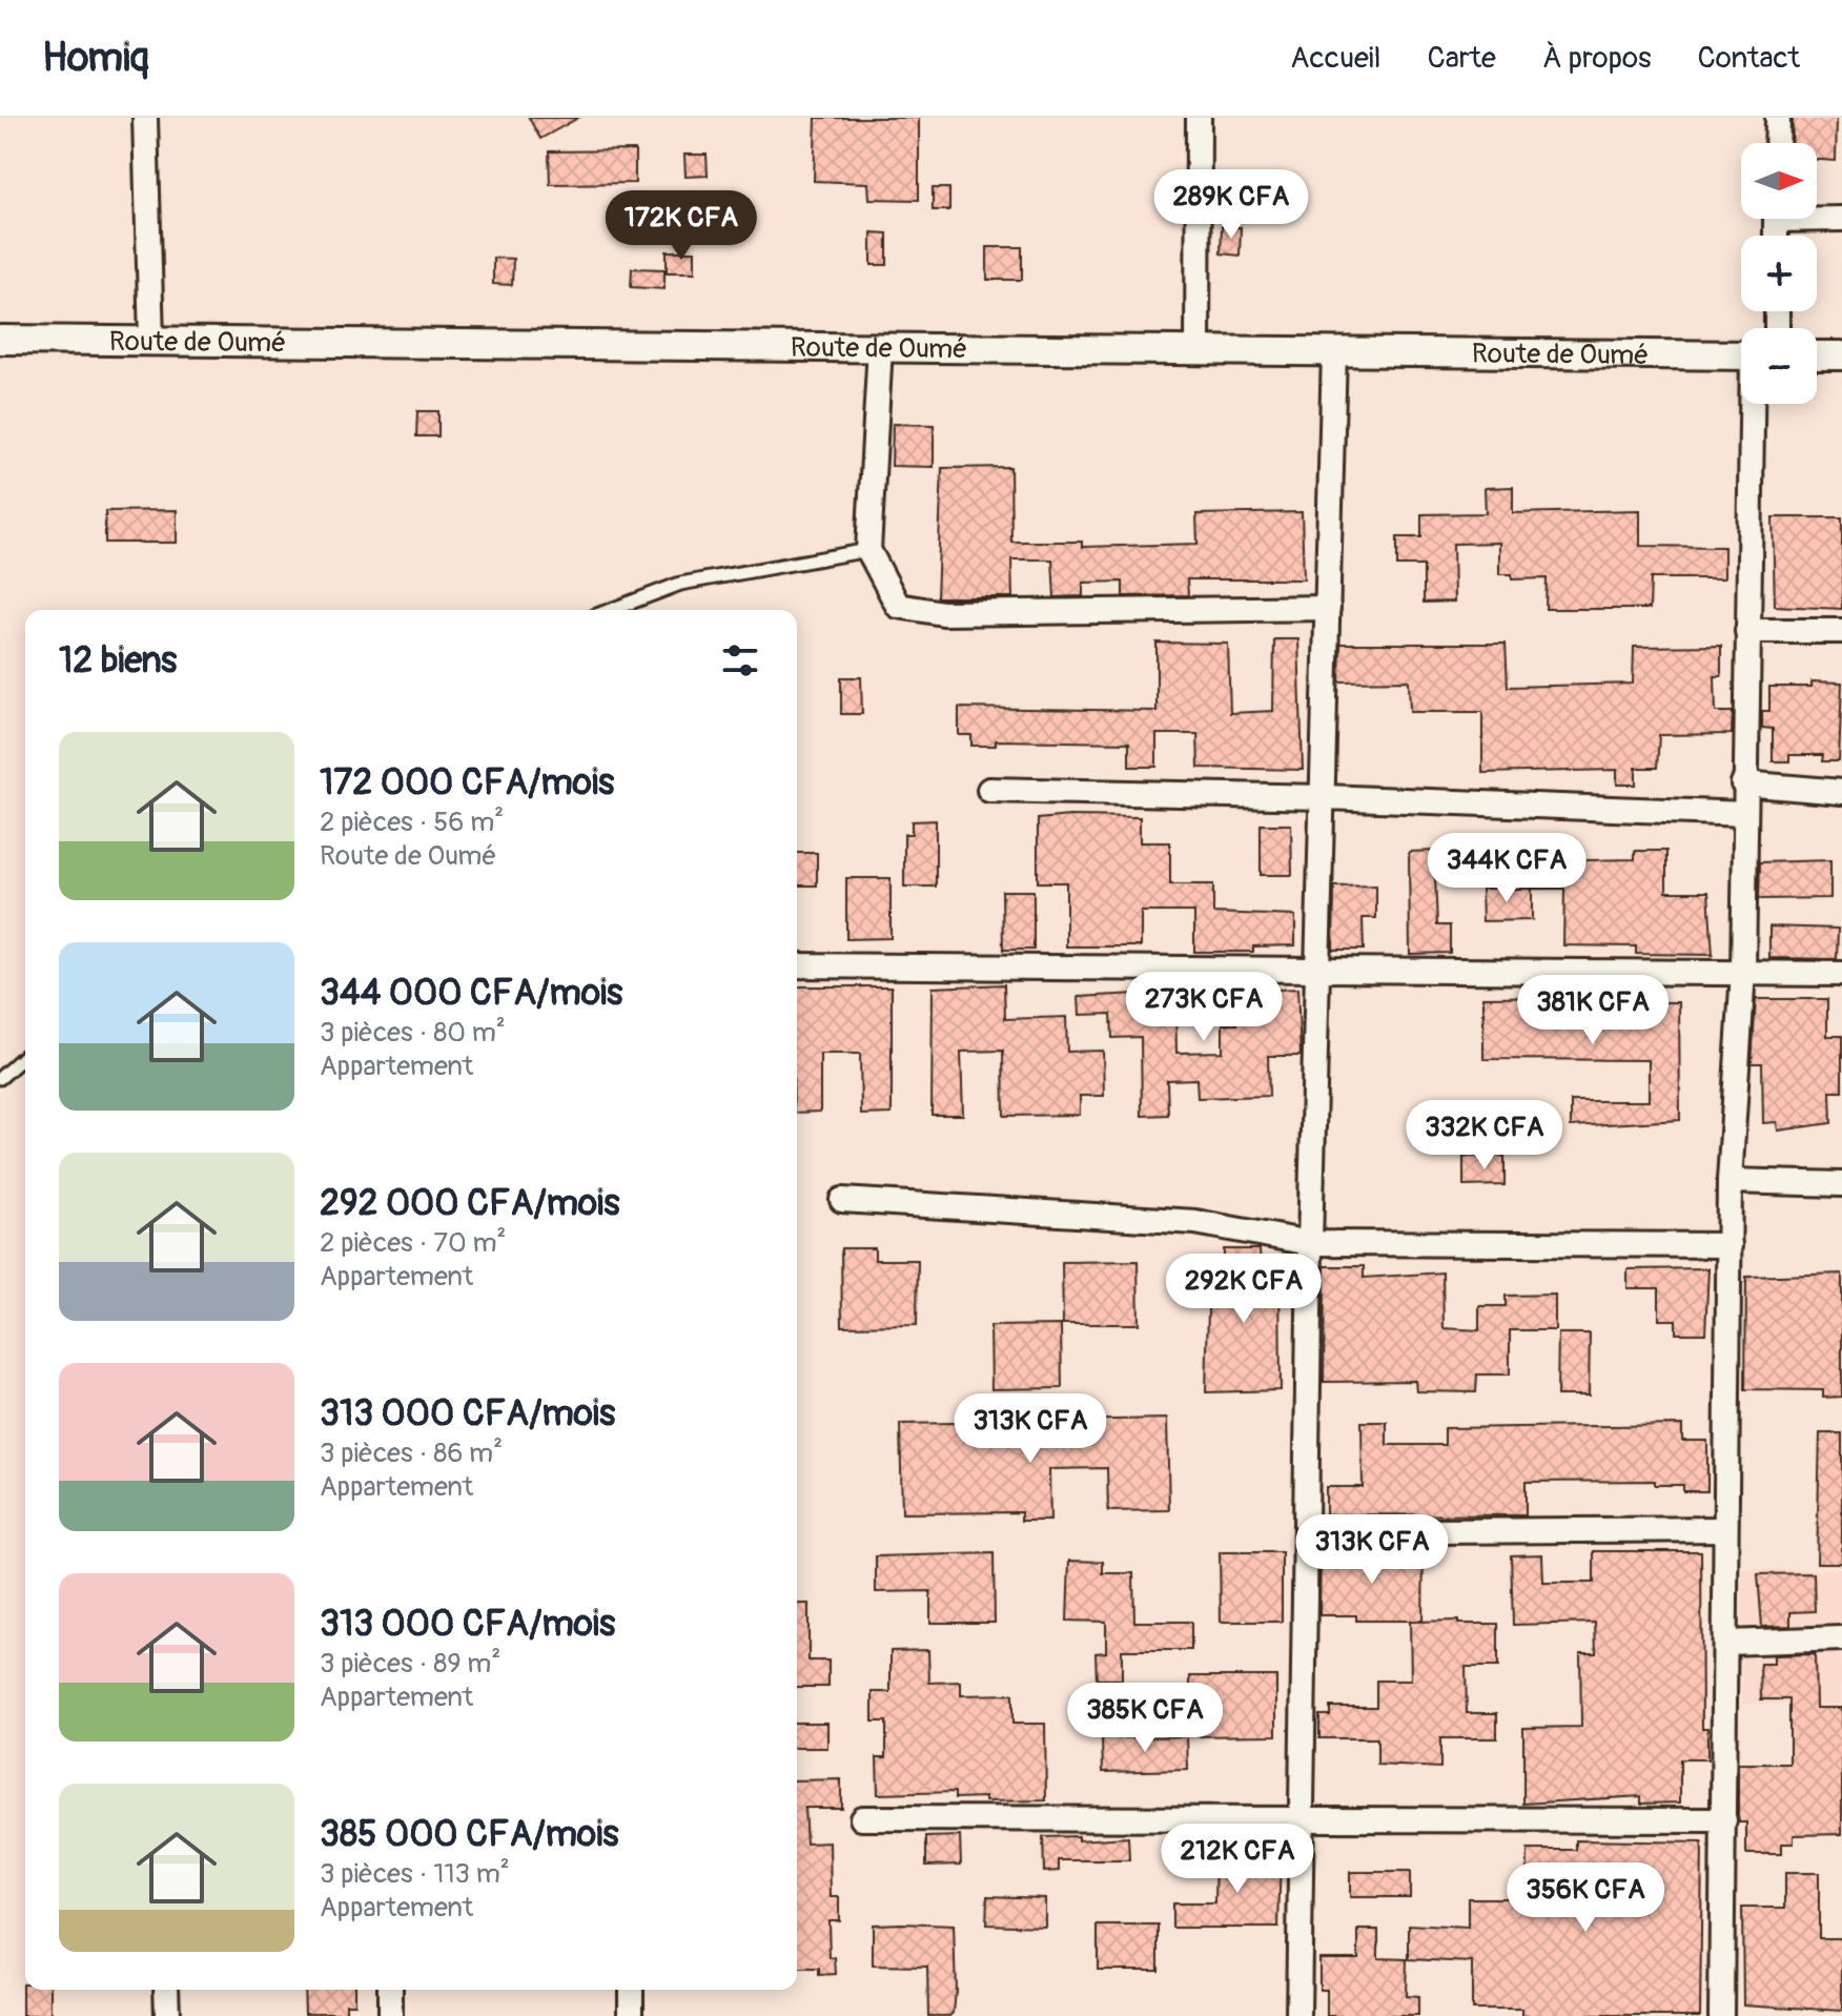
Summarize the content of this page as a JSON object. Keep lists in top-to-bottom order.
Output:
{
  "streets": {
    "street": ["Route de Oumé"]
  },
  "north": "right",
  "page": {
    "header": "Homiq",
    "nav": [
      "Accueil",
      "Carte",
      "À propos",
      "Contact"
    ],
    "map_buttons": ["+", "−"],
    "price": [
      "289K CFA",
      "172K CFA",
      "344K CFA",
      "273K CFA",
      "381K CFA",
      "332K CFA",
      "292K CFA",
      "313K CFA",
      "313K CFA",
      "385K CFA",
      "212K CFA",
      "356K CFA"
    ],
    "heading": "12 biens",
    "list": [
      {
        "name": "172 000 CFA/mois",
        "note": "2 pièces · 56 m² · Route de Oumé"
      },
      {
        "name": "344 000 CFA/mois",
        "note": "3 pièces · 80 m² · Appartement"
      },
      {
        "name": "292 000 CFA/mois",
        "note": "2 pièces · 70 m² · Appartement"
      },
      {
        "name": "313 000 CFA/mois",
        "note": "3 pièces · 86 m² · Appartement"
      },
      {
        "name": "313 000 CFA/mois",
        "note": "3 pièces · 89 m² · Appartement"
      },
      {
        "name": "385 000 CFA/mois",
        "note": "3 pièces · 113 m² · Appartement"
      }
    ]
  }
}
